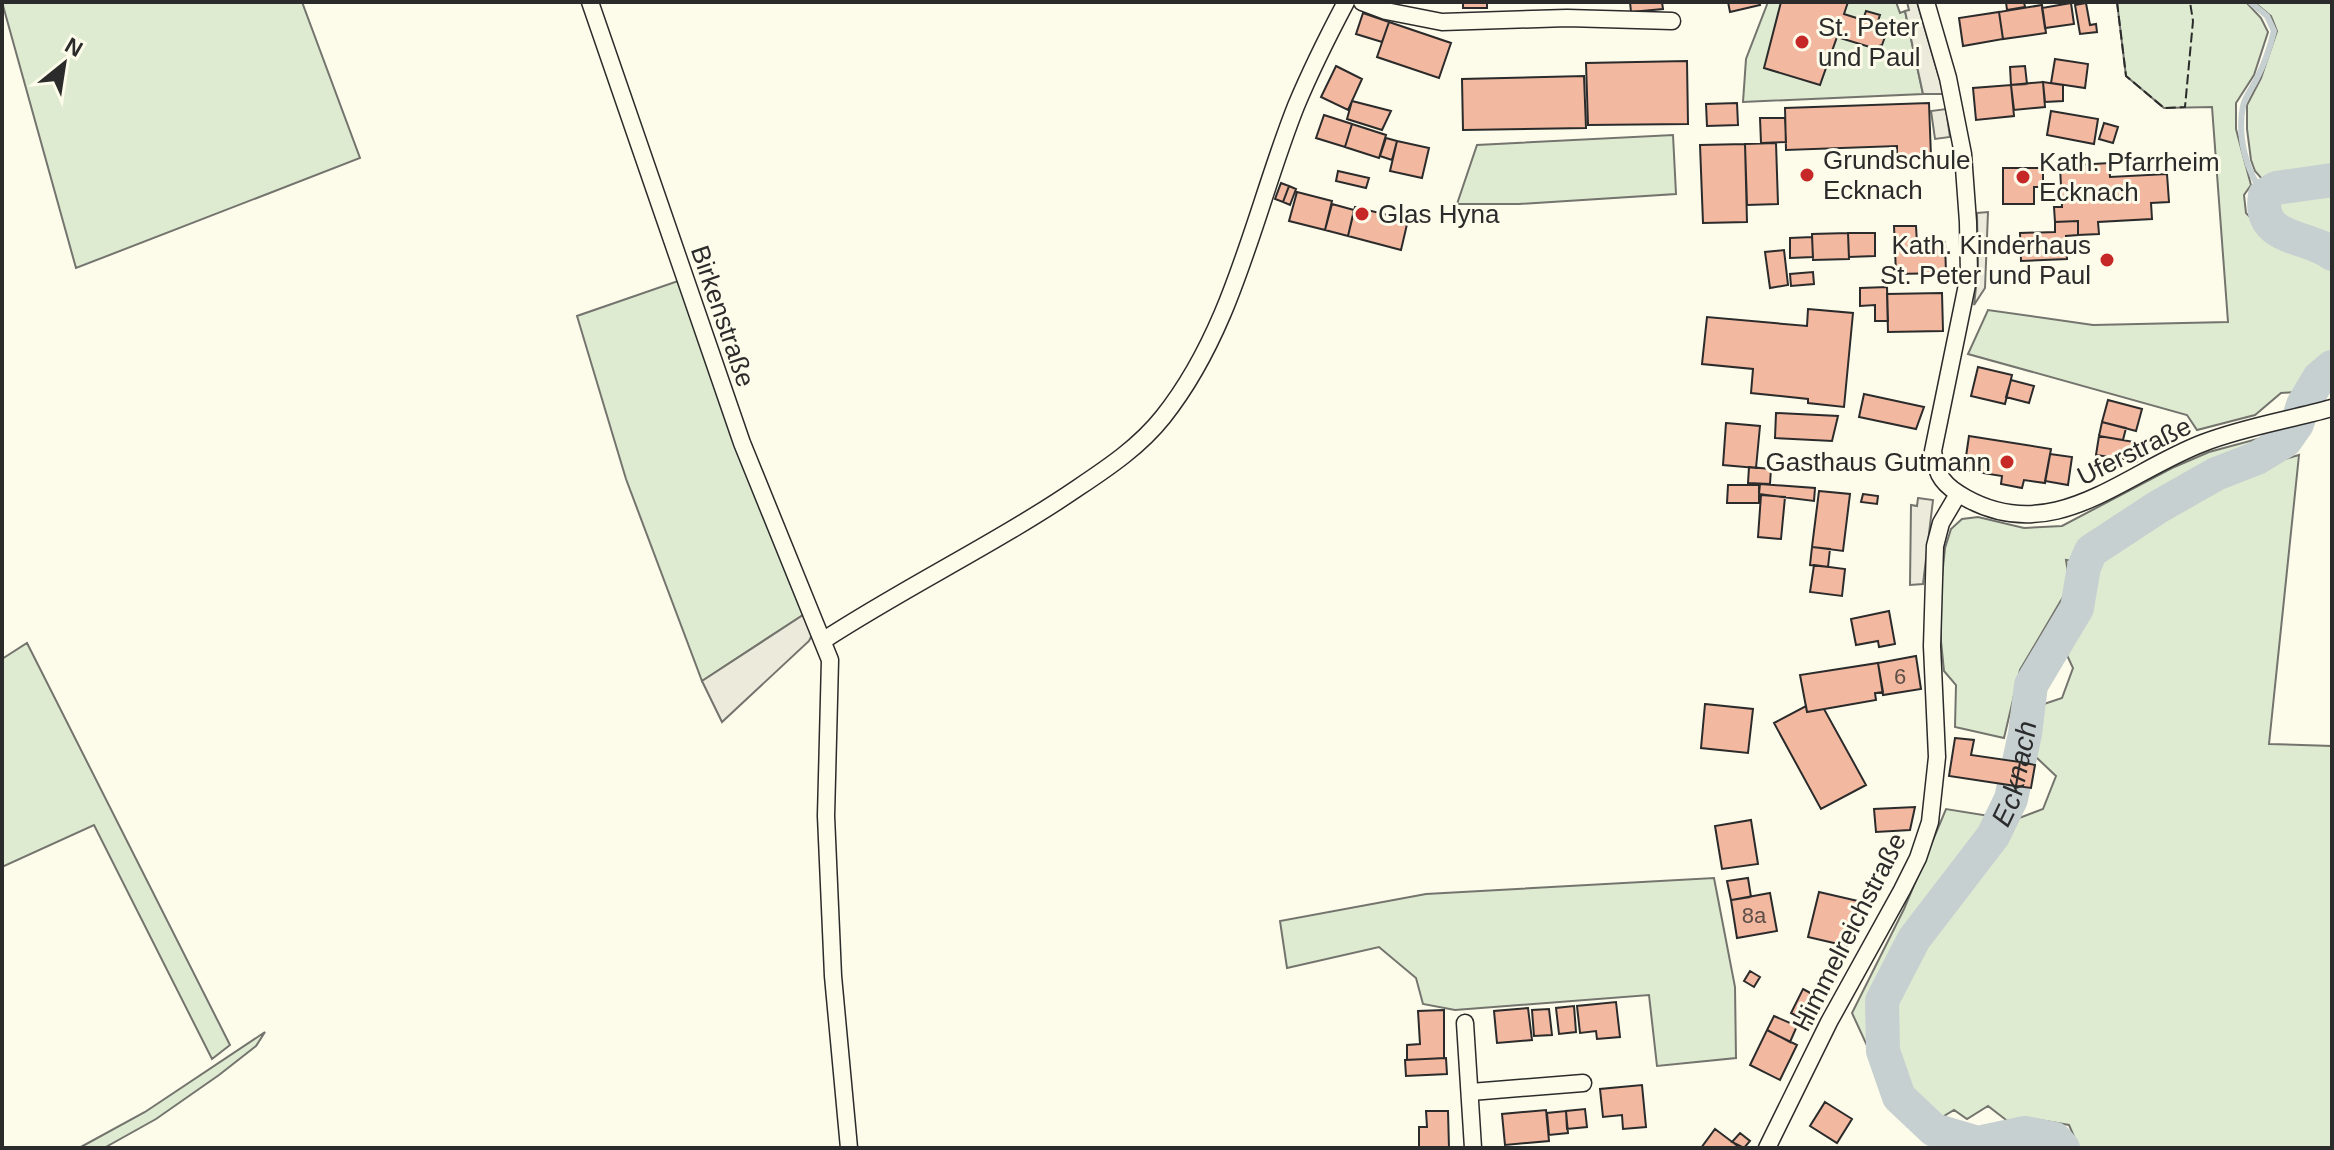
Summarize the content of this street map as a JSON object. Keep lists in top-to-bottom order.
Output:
{
  "streets": {
    "street": ["Birkenstraße", "Uferstraße", "Himmelreichstraße"]
  },
  "crossings": [
    ["Uferstraße", "Himmelreichstraße"]
  ],
  "water": ["Ecknach"],
  "places": [
    "St. Peter und Paul",
    "Grundschule Ecknach",
    "Kath. Pfarrheim Ecknach",
    "Glas Hyna",
    "Kath. Kinderhaus St. Peter und Paul",
    "Gasthaus Gutmann"
  ],
  "house_numbers": ["6", "8a"],
  "north": "top right"
}
